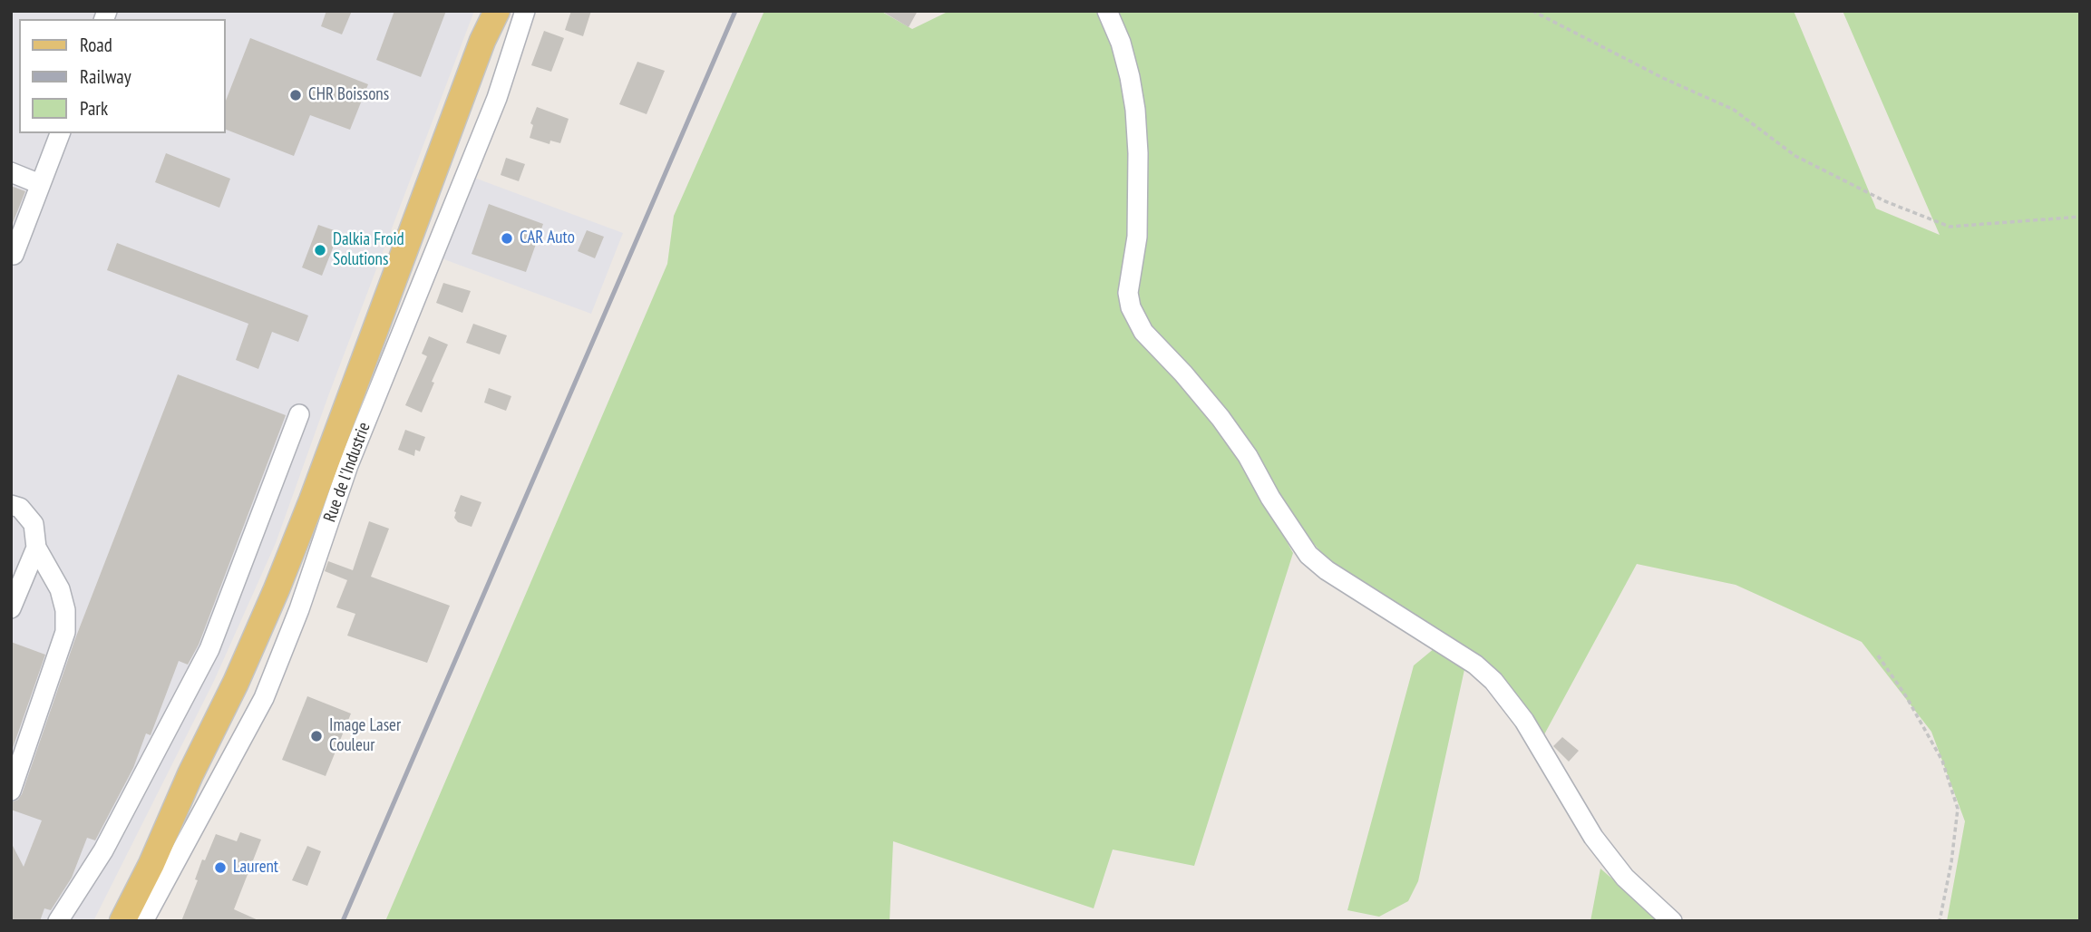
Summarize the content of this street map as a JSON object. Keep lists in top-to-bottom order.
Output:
{
  "streets": {
    "main road": ["Rue de l'Industrie"]
  },
  "places": [
    "CHR Boissons",
    "CAR Auto",
    "Dalkia Froid Solutions",
    "Image Laser Couleur",
    "Laurent"
  ],
  "legend": ["Road", "Railway", "Park"]
}
